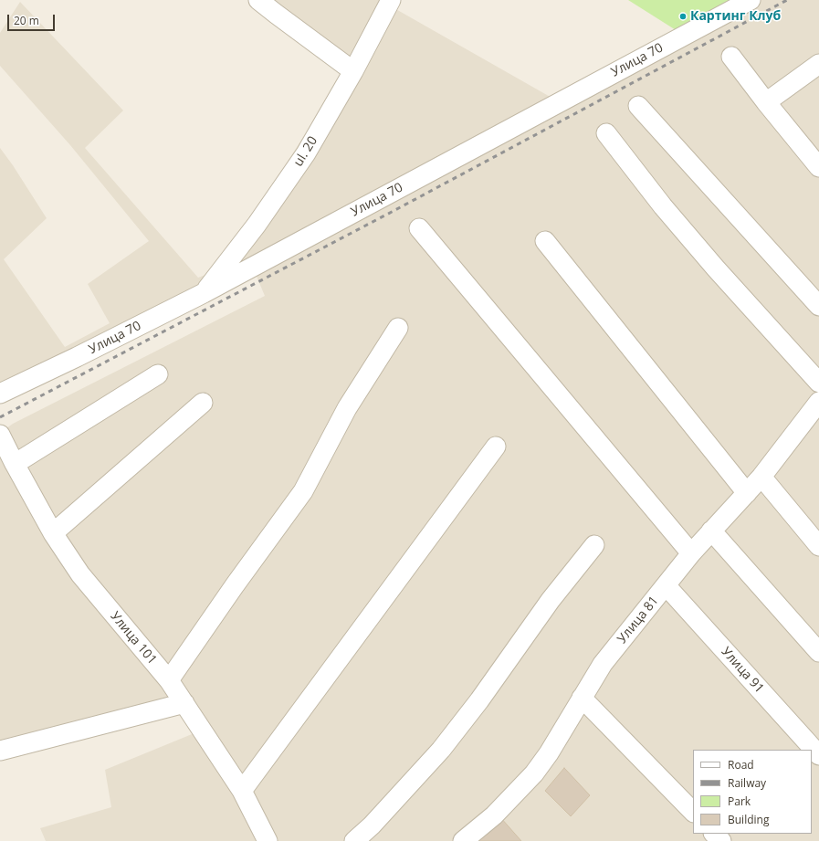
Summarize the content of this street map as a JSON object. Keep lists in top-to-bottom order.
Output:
{
  "streets": {
    "street": [
      "Улица 70",
      "ul. 20",
      "Улица 81",
      "Улица 101",
      "Улица 91"
    ]
  },
  "crossings": [
    ["Улица 70", "ul. 20"],
    ["Улица 81", "Улица 91"]
  ],
  "places": ["Картинг Клуб"],
  "legend": [
    "Road",
    "Railway",
    "Park",
    "Building"
  ],
  "scale_bar": "20 m"
}
